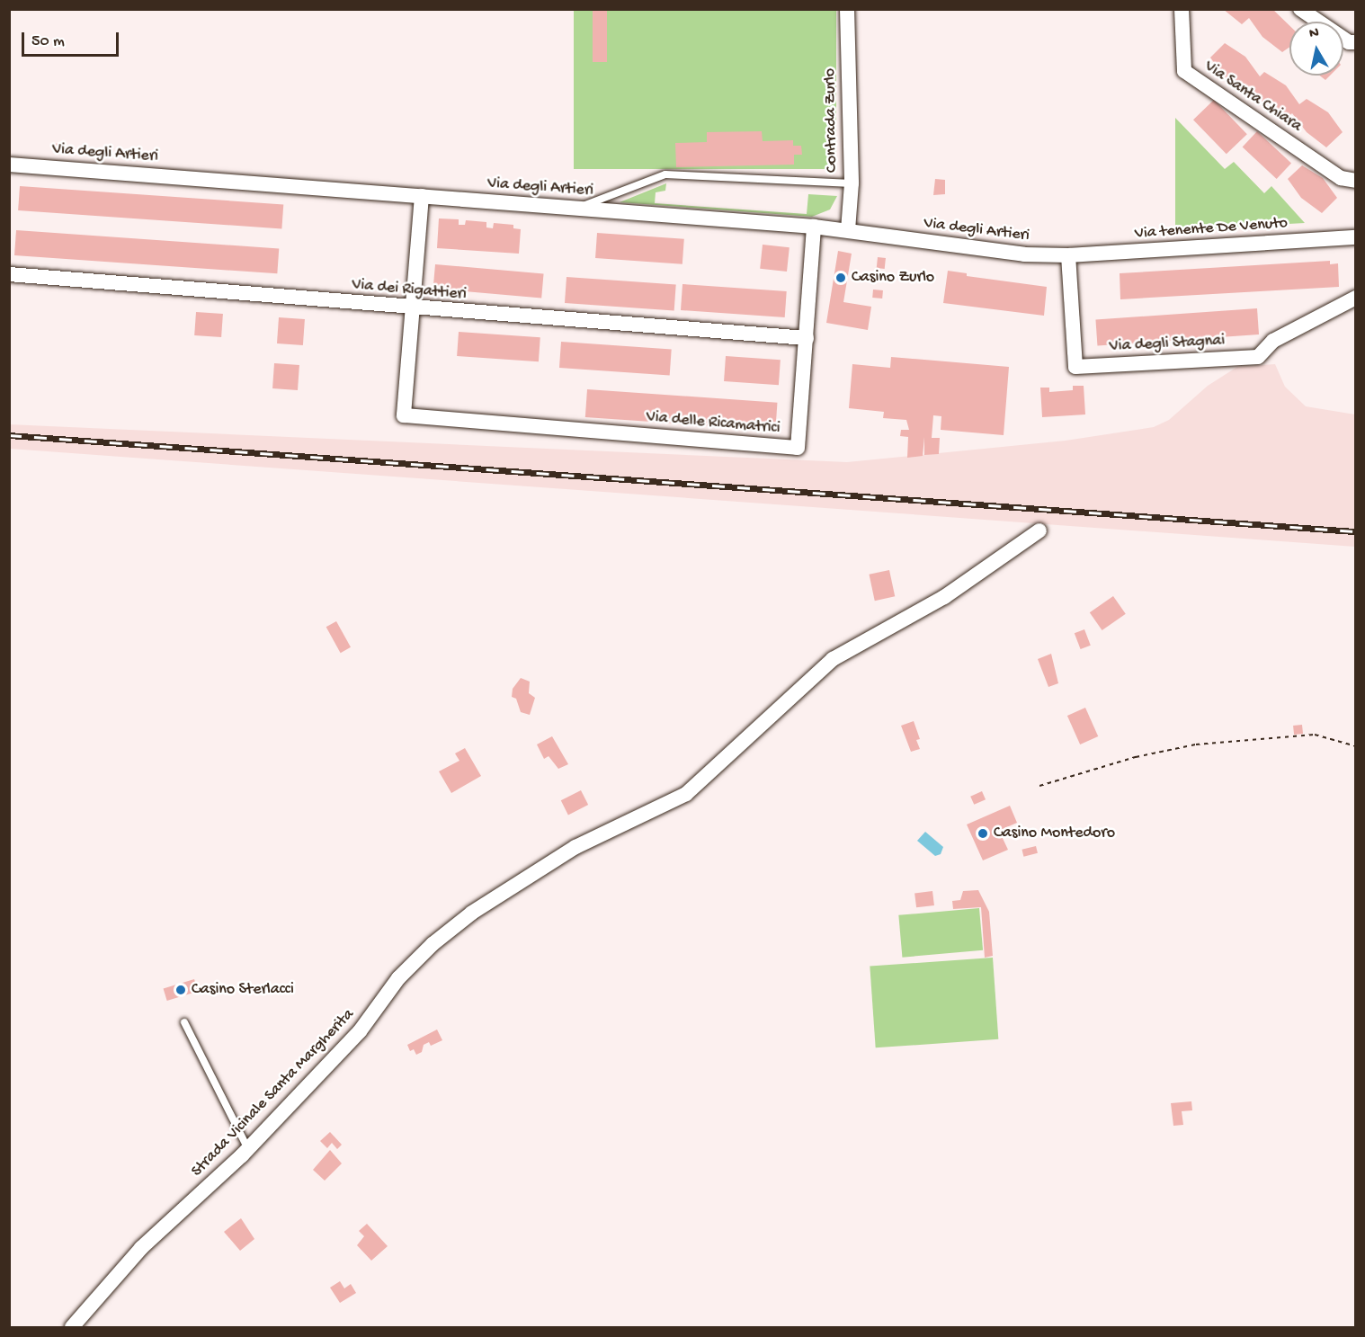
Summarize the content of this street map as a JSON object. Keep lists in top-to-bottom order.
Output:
{
  "streets": {
    "street": [
      "Via Santa Chiara",
      "Contrada Zurlo",
      "Via degli Artieri",
      "Via tenente De Venuto",
      "Via dei Rigattieri",
      "Via degli Stagnai",
      "Via delle Ricamatrici",
      "Strada Vicinale Santa Margherita"
    ]
  },
  "crossings": [
    ["Contrada Zurlo", "Via degli Artieri"],
    ["Via degli Artieri", "Via tenente De Venuto"],
    ["Via degli Artieri", "Via degli Stagnai"],
    ["Via degli Artieri", "Via delle Ricamatrici"],
    ["Via tenente De Venuto", "Via degli Stagnai"],
    ["Via dei Rigattieri", "Via delle Ricamatrici"]
  ],
  "places": ["Casino Zurlo", "Casino Montedoro", "Casino Sterlacci"],
  "scale_bar": "50 m",
  "north": "top"
}
